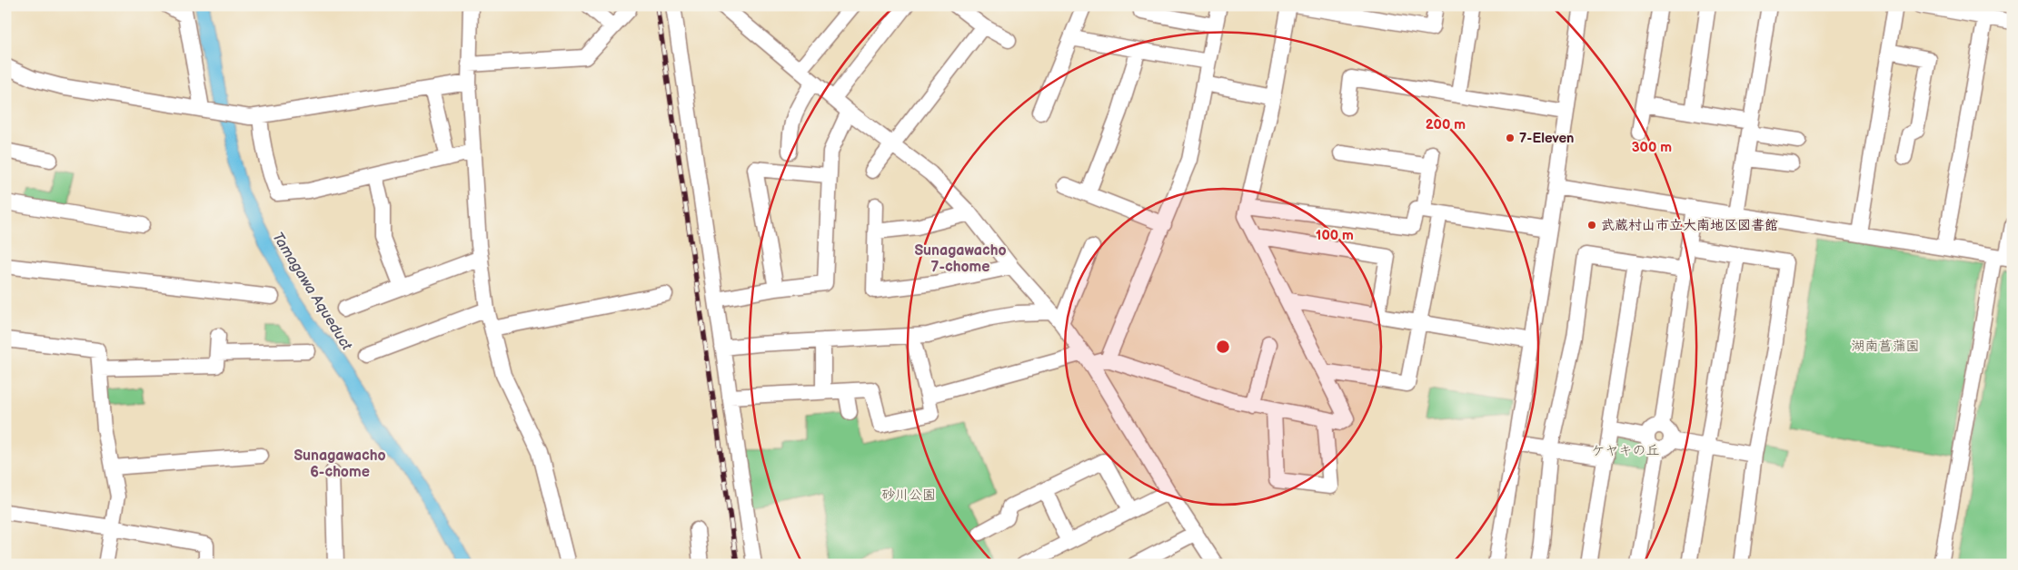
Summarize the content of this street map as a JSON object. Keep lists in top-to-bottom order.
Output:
{
  "districts": ["Sunagawacho 7-chome", "Sunagawacho 6-chome"],
  "water": ["Tamagawa Aqueduct"],
  "parks": ["湖南菖蒲園", "ケヤキの丘", "砂川公園"],
  "places": ["7-Eleven", "武蔵村山市立大南地区図書館"],
  "rings": ["200 m", "300 m", "100 m"]
}
